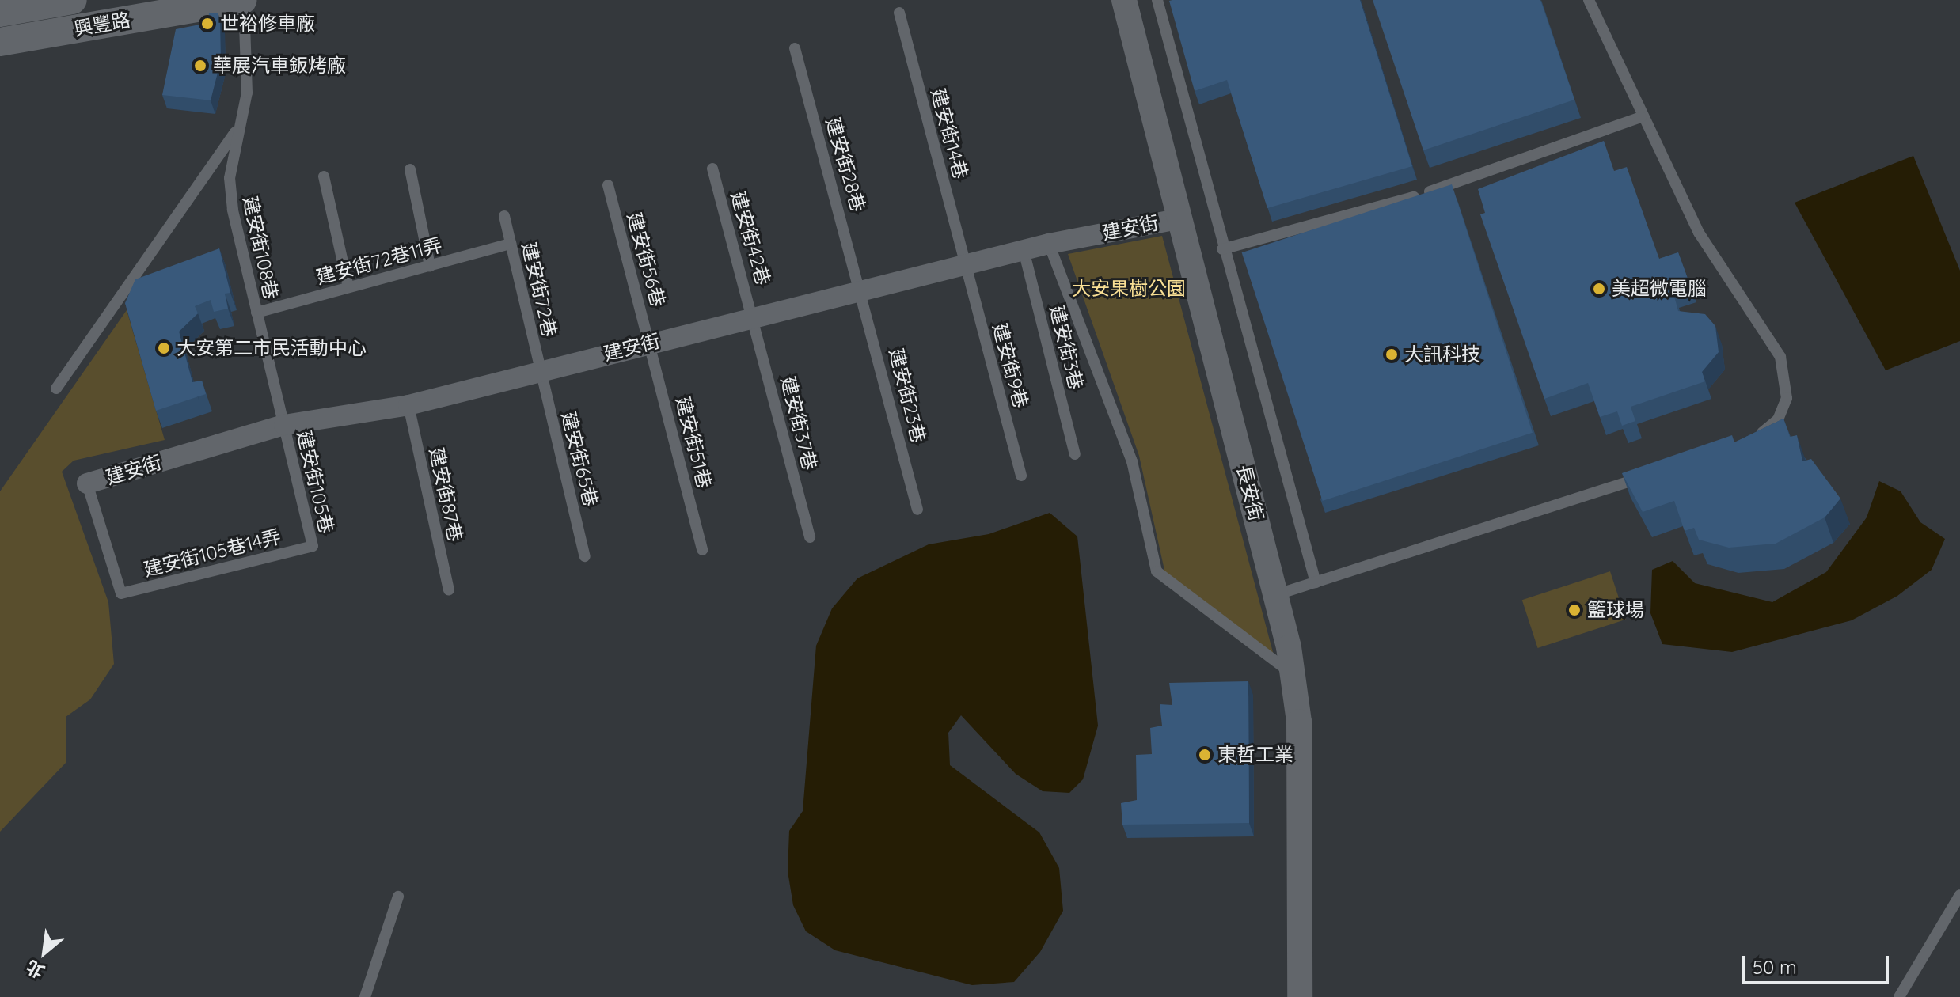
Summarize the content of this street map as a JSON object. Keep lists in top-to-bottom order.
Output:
{
  "streets": {
    "main road": ["興豐路"],
    "street": ["建安街", "長安街"],
    "lane": [
      "建安街14巷",
      "建安街28巷",
      "建安街42巷",
      "建安街108巷",
      "建安街56巷",
      "建安街72巷11弄",
      "建安街72巷",
      "建安街3巷",
      "建安街9巷",
      "建安街23巷",
      "建安街37巷",
      "建安街51巷",
      "建安街65巷",
      "建安街105巷",
      "建安街87巷",
      "建安街105巷14弄"
    ]
  },
  "crossings": [
    ["興豐路", "建安街108巷"],
    ["建安街14巷", "建安街"],
    ["建安街14巷", "建安街9巷"],
    ["建安街28巷", "建安街"],
    ["建安街28巷", "建安街23巷"],
    ["建安街", "建安街42巷"],
    ["建安街", "建安街108巷"],
    ["建安街", "建安街56巷"],
    ["建安街", "建安街72巷"],
    ["建安街", "建安街3巷"],
    ["建安街", "建安街9巷"],
    ["建安街", "建安街23巷"],
    ["建安街", "建安街37巷"],
    ["建安街", "建安街51巷"],
    ["建安街", "建安街65巷"],
    ["建安街", "建安街105巷"],
    ["建安街", "長安街"],
    ["建安街", "建安街87巷"],
    ["建安街", "建安街105巷14弄"],
    ["建安街42巷", "建安街37巷"],
    ["建安街108巷", "建安街72巷11弄"],
    ["建安街108巷", "建安街105巷"],
    ["建安街56巷", "建安街51巷"],
    ["建安街72巷11弄", "建安街72巷"],
    ["建安街72巷", "建安街65巷"],
    ["建安街105巷", "建安街105巷14弄"]
  ],
  "parks": ["大安果樹公園"],
  "places": [
    "世裕修車廠",
    "華展汽車鈑烤廠",
    "美超微電腦",
    "大安第二市民活動中心",
    "大訊科技",
    "籃球場",
    "東哲工業"
  ],
  "scale_bar": "50 m",
  "north": "bottom left"
}
